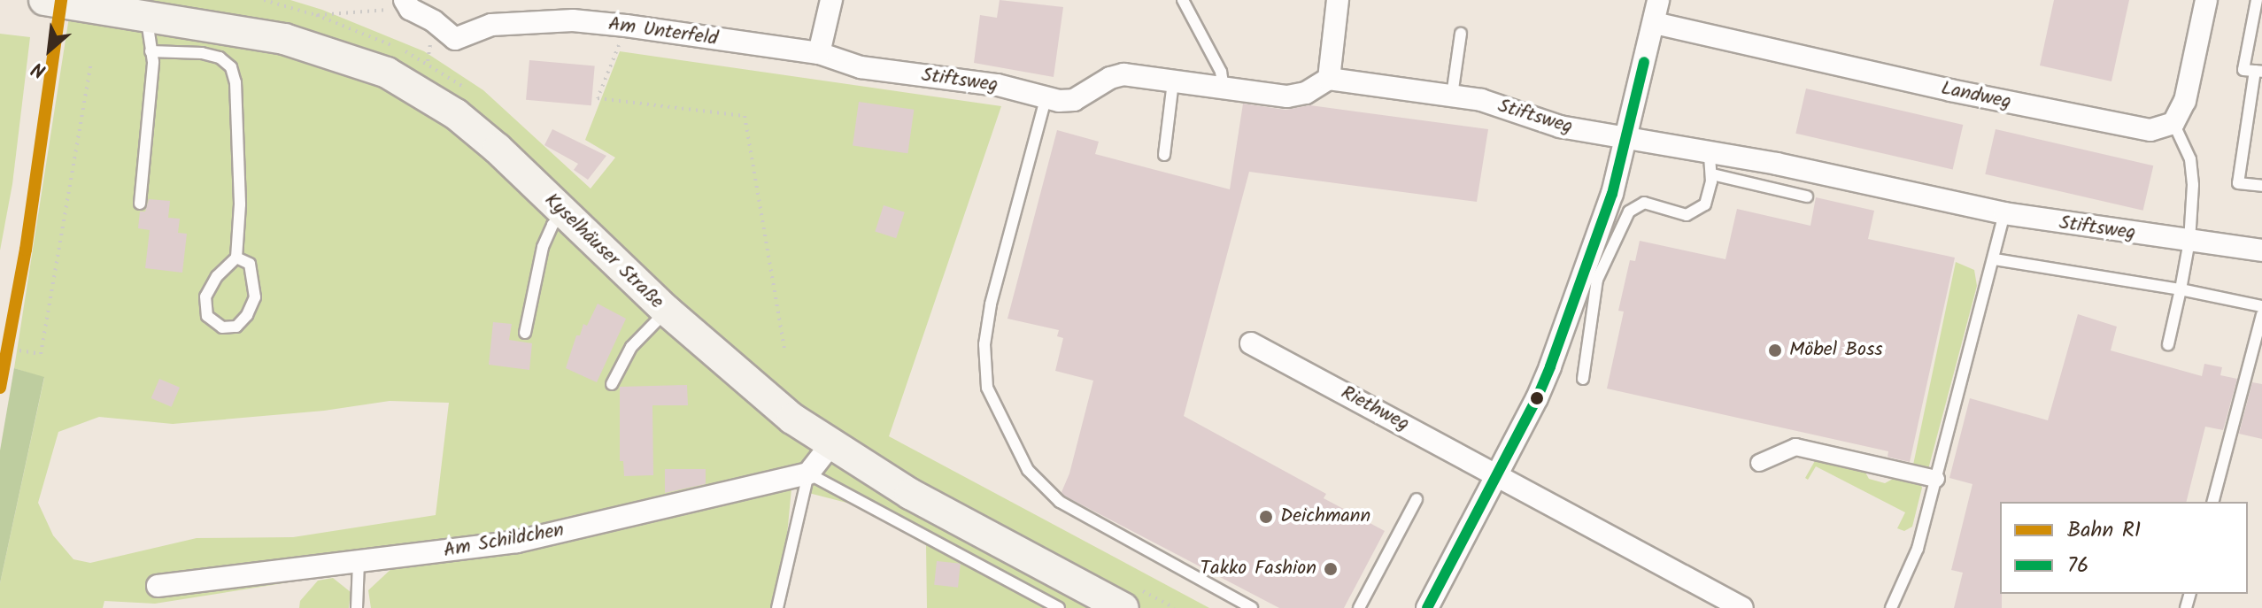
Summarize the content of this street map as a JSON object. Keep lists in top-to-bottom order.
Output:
{
  "streets": {
    "main road": ["Kyselhäuser Straße"],
    "street": [
      "Am Unterfeld",
      "Stiftsweg",
      "Landweg",
      "Riethweg",
      "Am Schildchen"
    ]
  },
  "crossings": [
    ["Am Unterfeld", "Stiftsweg"]
  ],
  "places": ["Möbel Boss", "Deichmann", "Takko Fashion"],
  "lines": ["rail line R1", "transit line 76"],
  "legend": ["Bahn R1", "76"],
  "north": "bottom left"
}
